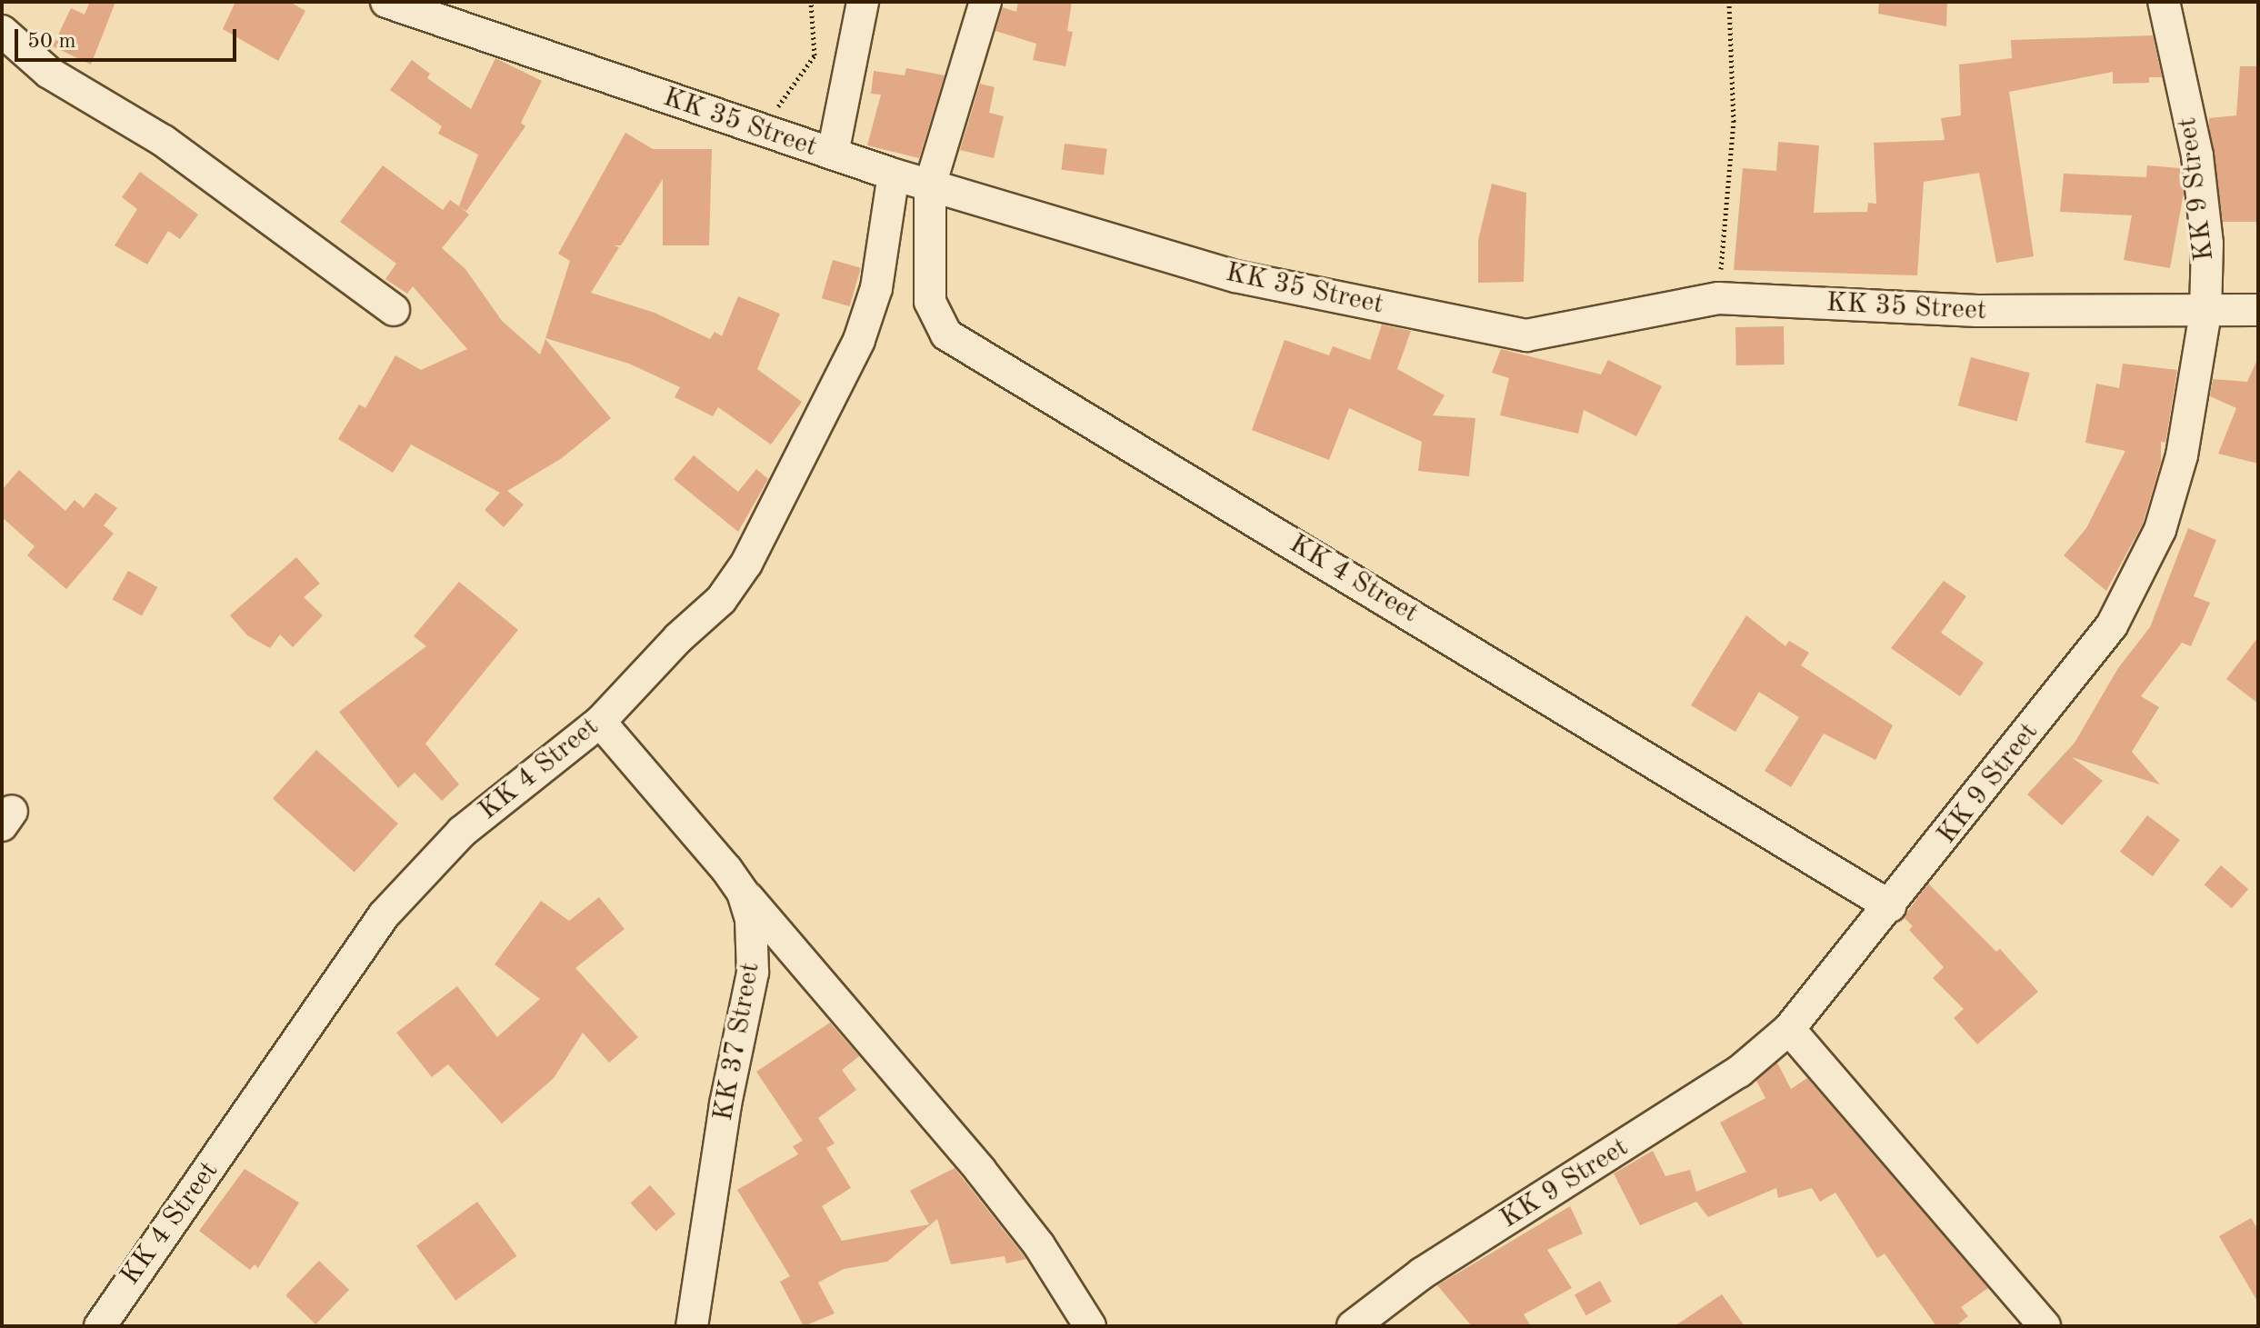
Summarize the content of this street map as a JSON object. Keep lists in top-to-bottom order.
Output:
{
  "streets": {
    "street": [
      "KK 35 Street",
      "KK 9 Street",
      "KK 4 Street",
      "KK 37 Street"
    ]
  },
  "crossings": [
    ["KK 35 Street", "KK 9 Street"],
    ["KK 35 Street", "KK 4 Street"],
    ["KK 9 Street", "KK 4 Street"],
    ["KK 4 Street", "KK 37 Street"]
  ],
  "scale_bar": "50 m"
}
